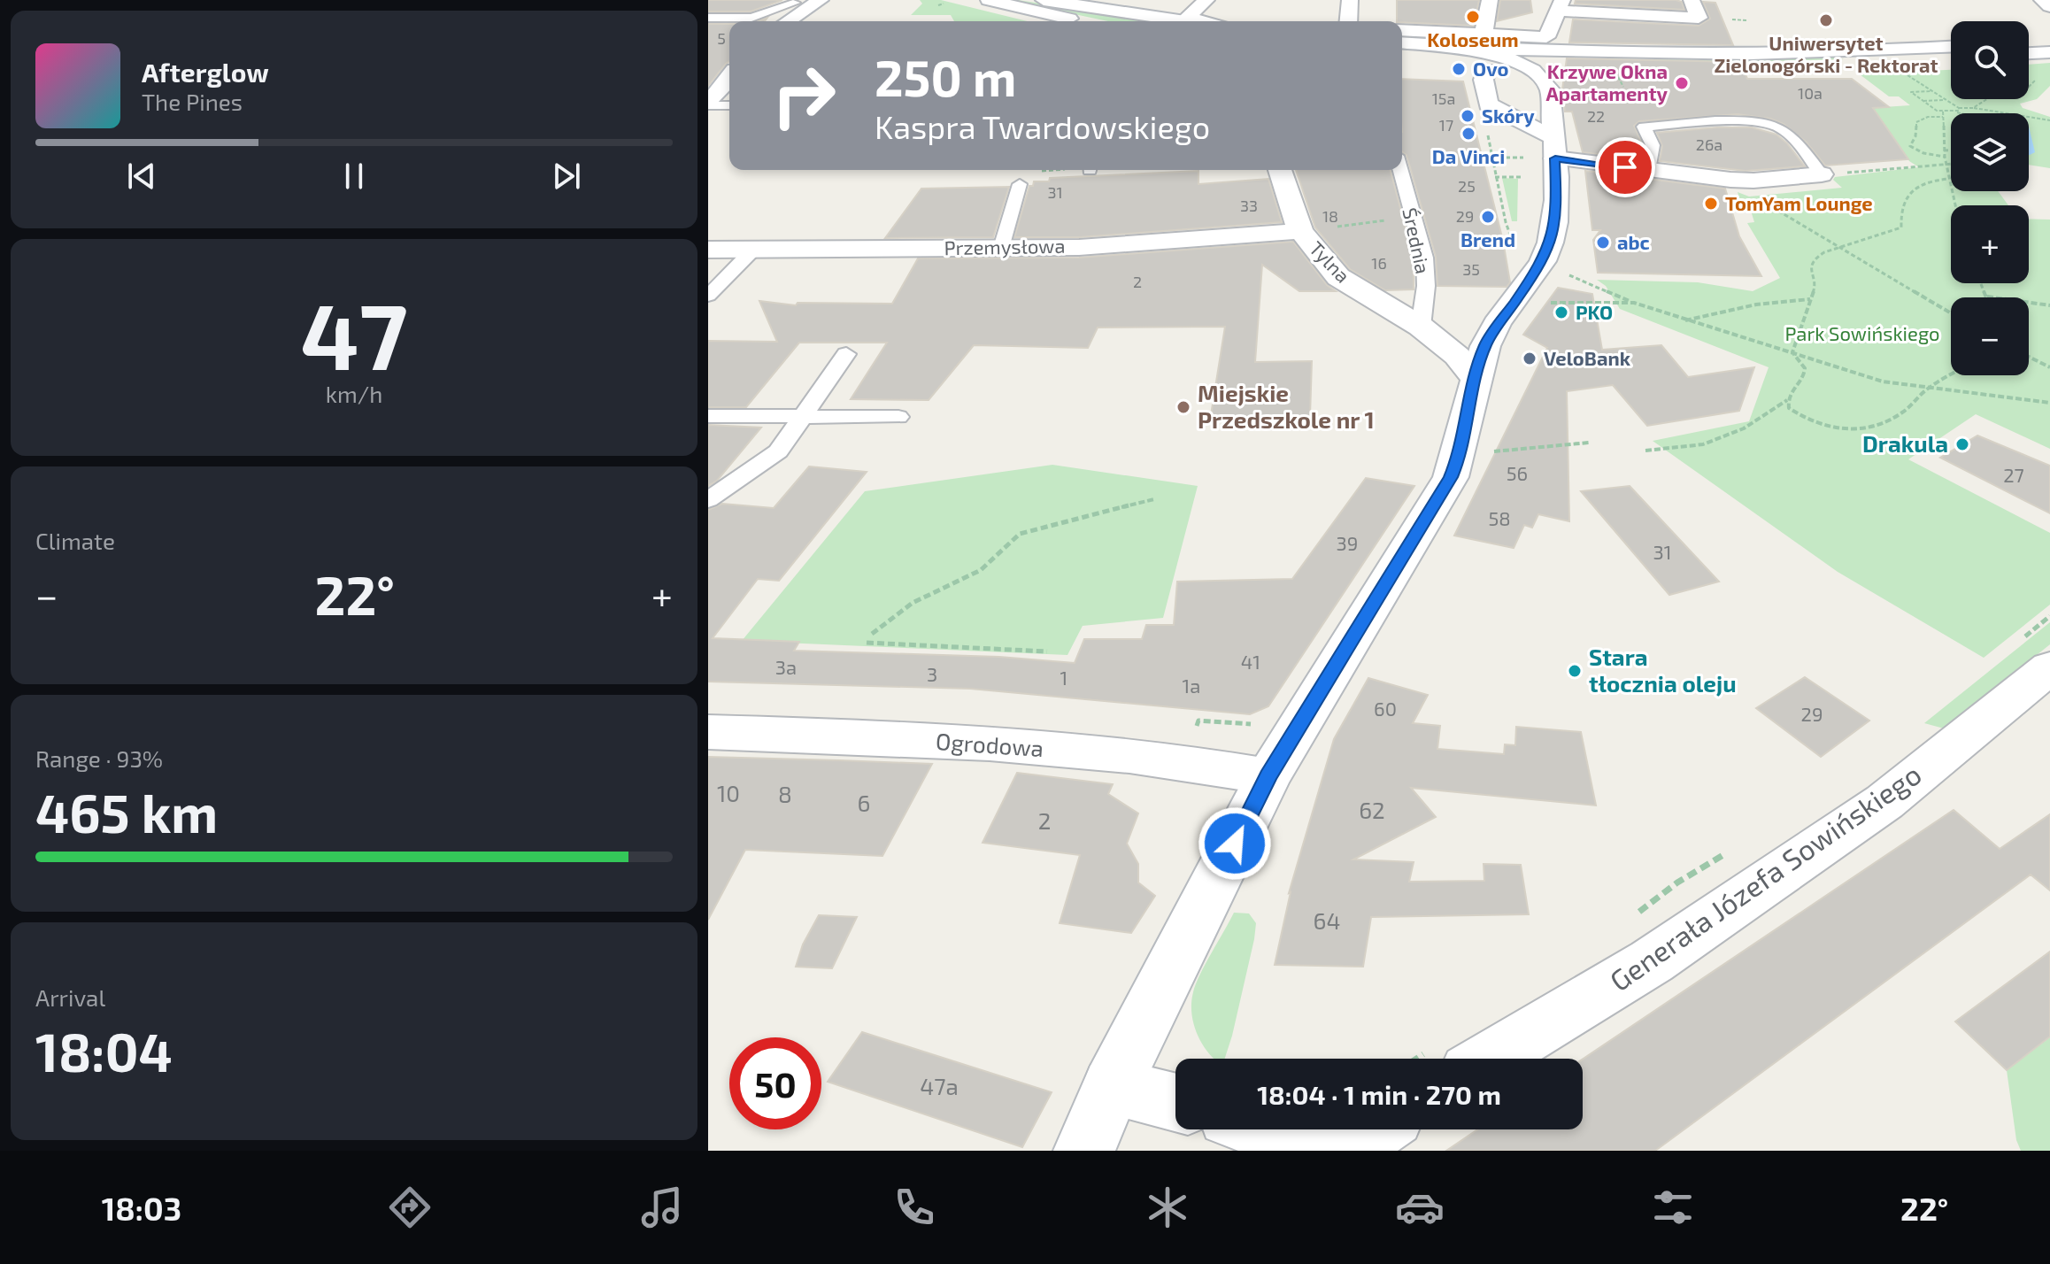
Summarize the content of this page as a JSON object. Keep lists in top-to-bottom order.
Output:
{
  "streets": {
    "main road": [
      "Przemysłowa",
      "Tylna",
      "Ogrodowa",
      "Generała Józefa Sowińskiego"
    ],
    "lane": ["Średnia"]
  },
  "crossings": [
    ["Średnia", "Tylna"],
    ["Przemysłowa", "Tylna"]
  ],
  "parks": ["Park Sowińskiego"],
  "places": [
    "Koloseum",
    "Uniwersytet Zielonogórski - Rektorat",
    "Ovo",
    "Krzywe Okna Apartamenty",
    "Skóry",
    "Da Vinci",
    "TomYam Lounge",
    "Brend",
    "abc",
    "PKO",
    "VeloBank",
    "Miejskie Przedszkole nr 1",
    "Drakula",
    "Stara tłocznia oleju"
  ],
  "house_numbers": [
    "5",
    "10a",
    "15a",
    "22",
    "17",
    "26a",
    "25",
    "31",
    "33",
    "18",
    "29",
    "16",
    "35",
    "2",
    "56",
    "27",
    "58",
    "39",
    "31",
    "41",
    "3a",
    "3",
    "1",
    "1a",
    "60",
    "29",
    "10",
    "8",
    "6",
    "62",
    "2",
    "64",
    "47a"
  ],
  "page": {
    "map_buttons": ["+", "−"],
    "turn": ["250 m", "Kaspra Twardowskiego"],
    "song": ["Afterglow", "The Pines"],
    "tile": [
      ["47", "km/h"],
      "Climate",
      ["Range · 93%", "465 km"],
      ["Arrival", "18:04"]
    ],
    "heat": ["−", "22°", "+"],
    "limit": "50",
    "trip": "18:04 · 1 min · 270 m",
    "tabs": ["18:03", "22°"]
  }
}
